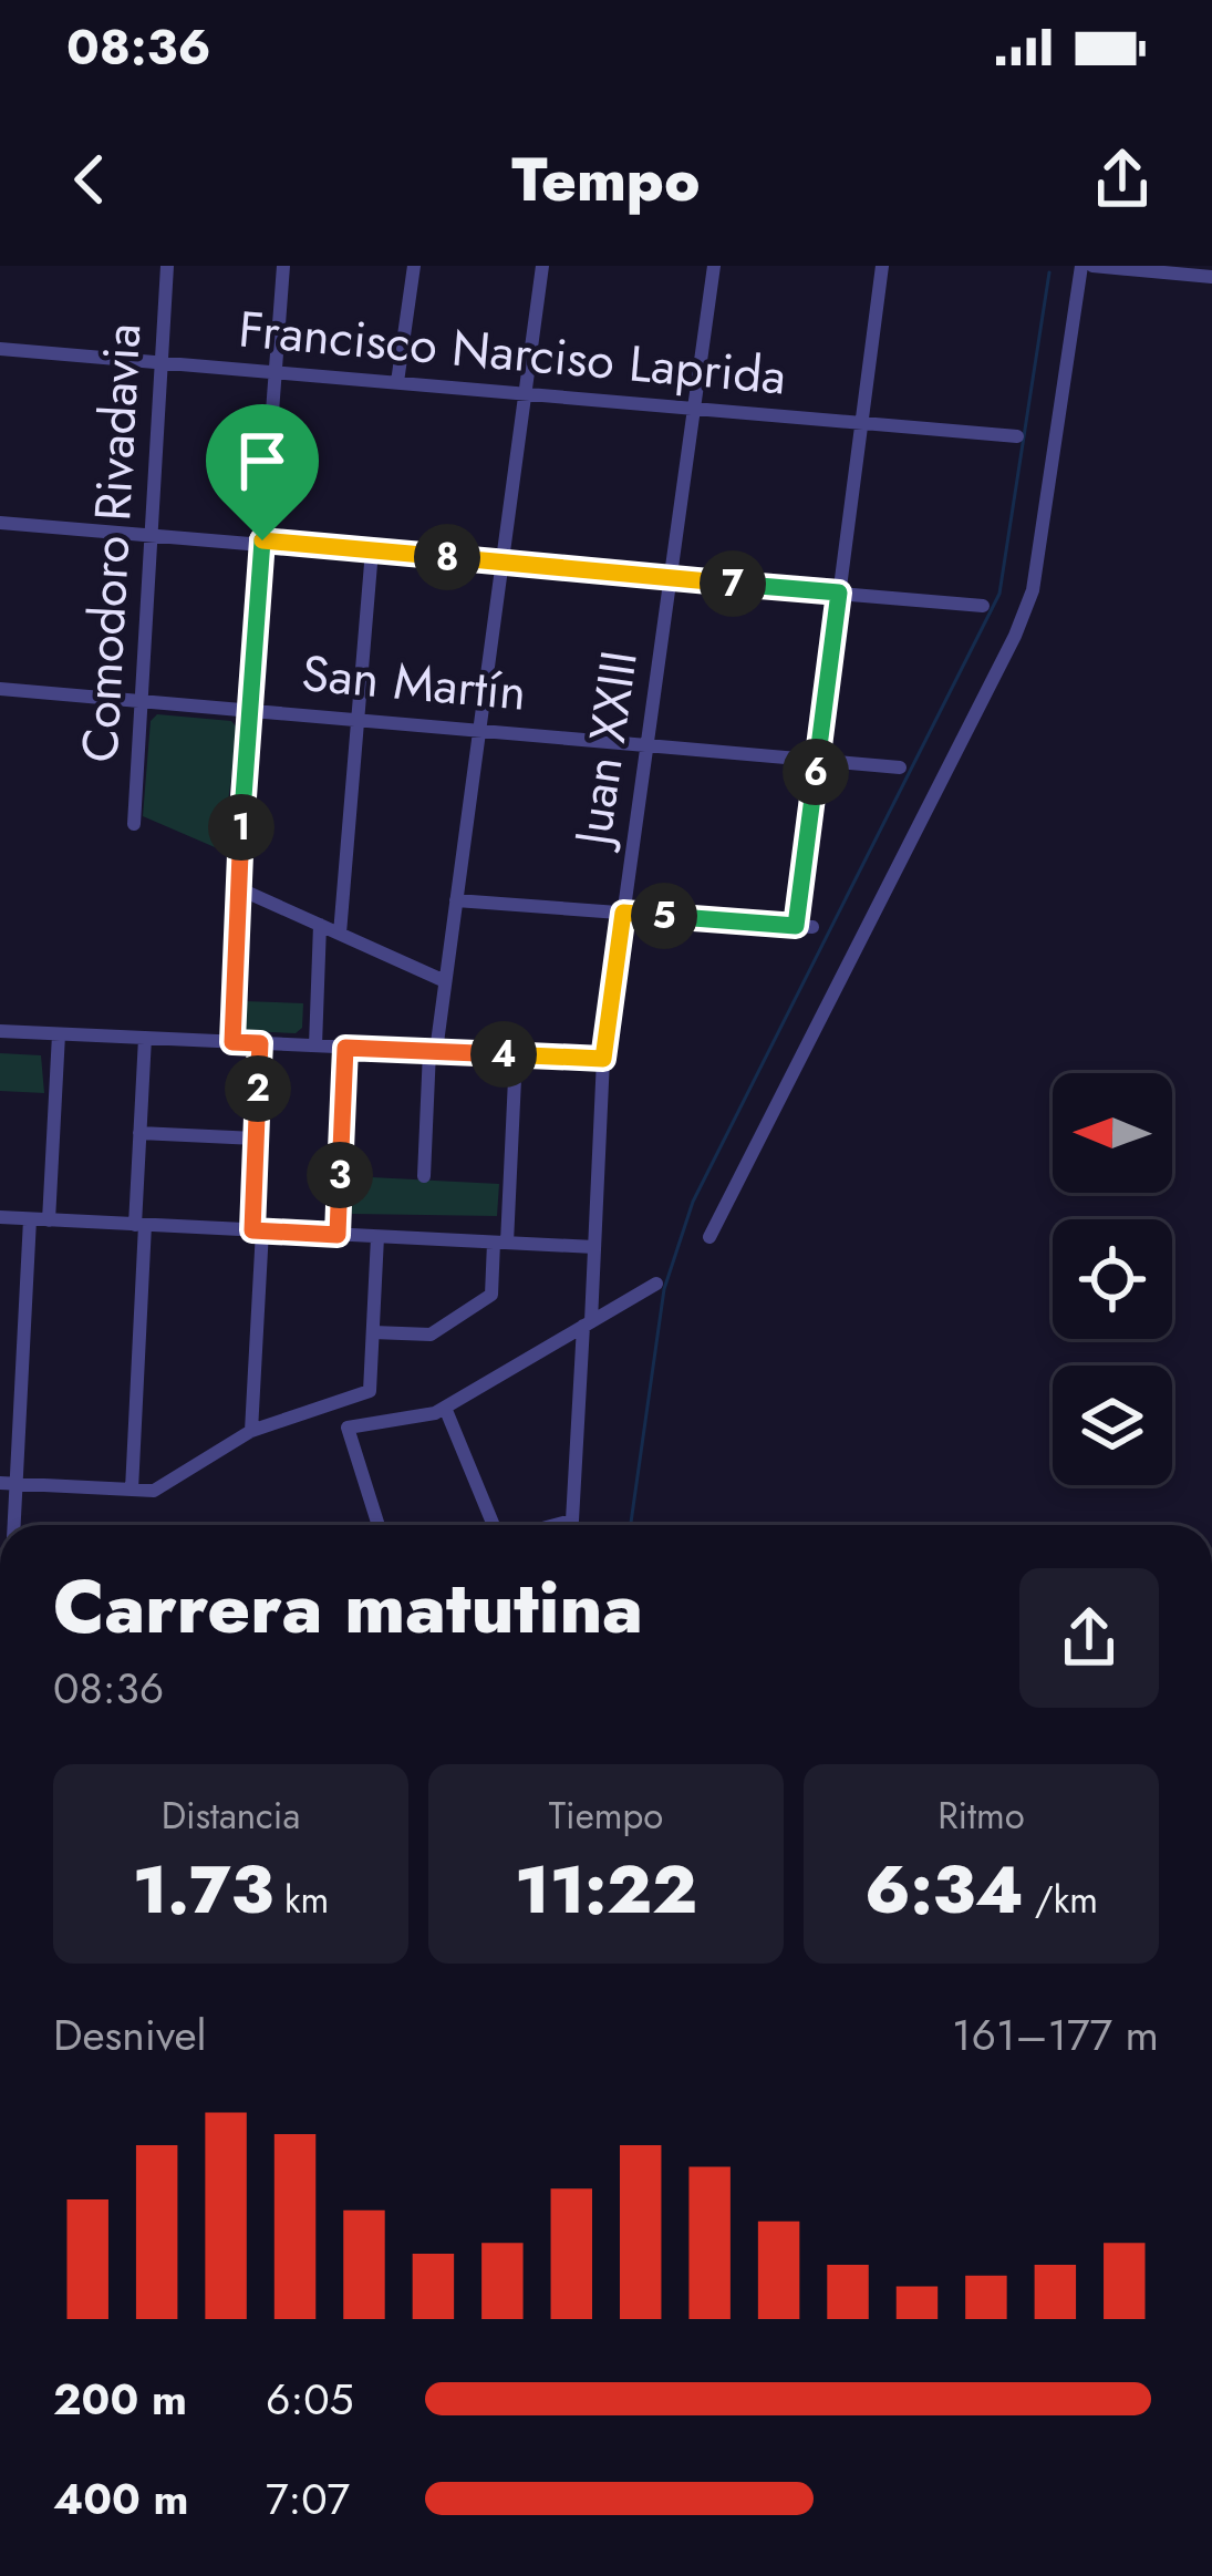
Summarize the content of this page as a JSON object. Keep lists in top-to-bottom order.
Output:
{
  "streets": {
    "street": [
      "Francisco Narciso Laprida",
      "Comodoro Rivadavia",
      "San Martín",
      "Juan XXIII"
    ]
  },
  "crossings": [
    ["Francisco Narciso Laprida", "Comodoro Rivadavia"],
    ["Francisco Narciso Laprida", "Juan XXIII"],
    ["Comodoro Rivadavia", "San Martín"],
    ["San Martín", "Juan XXIII"]
  ],
  "north": "left",
  "page": {
    "status": "08:36",
    "header": "Tempo",
    "pins": [
      "8",
      "7",
      "6",
      "1",
      "5",
      "4",
      "2",
      "3"
    ],
    "heading": ["Carrera matutina", "08:36"],
    "stats": [
      ["Distancia", "1.73 km"],
      ["Tiempo", "11:22"],
      ["Ritmo", "6:34 /km"]
    ],
    "chart": ["Desnivel", "161–177 m"],
    "list": [
      {
        "name": "200 m",
        "note": "6:05"
      },
      {
        "name": "400 m",
        "note": "7:07"
      }
    ]
  }
}
